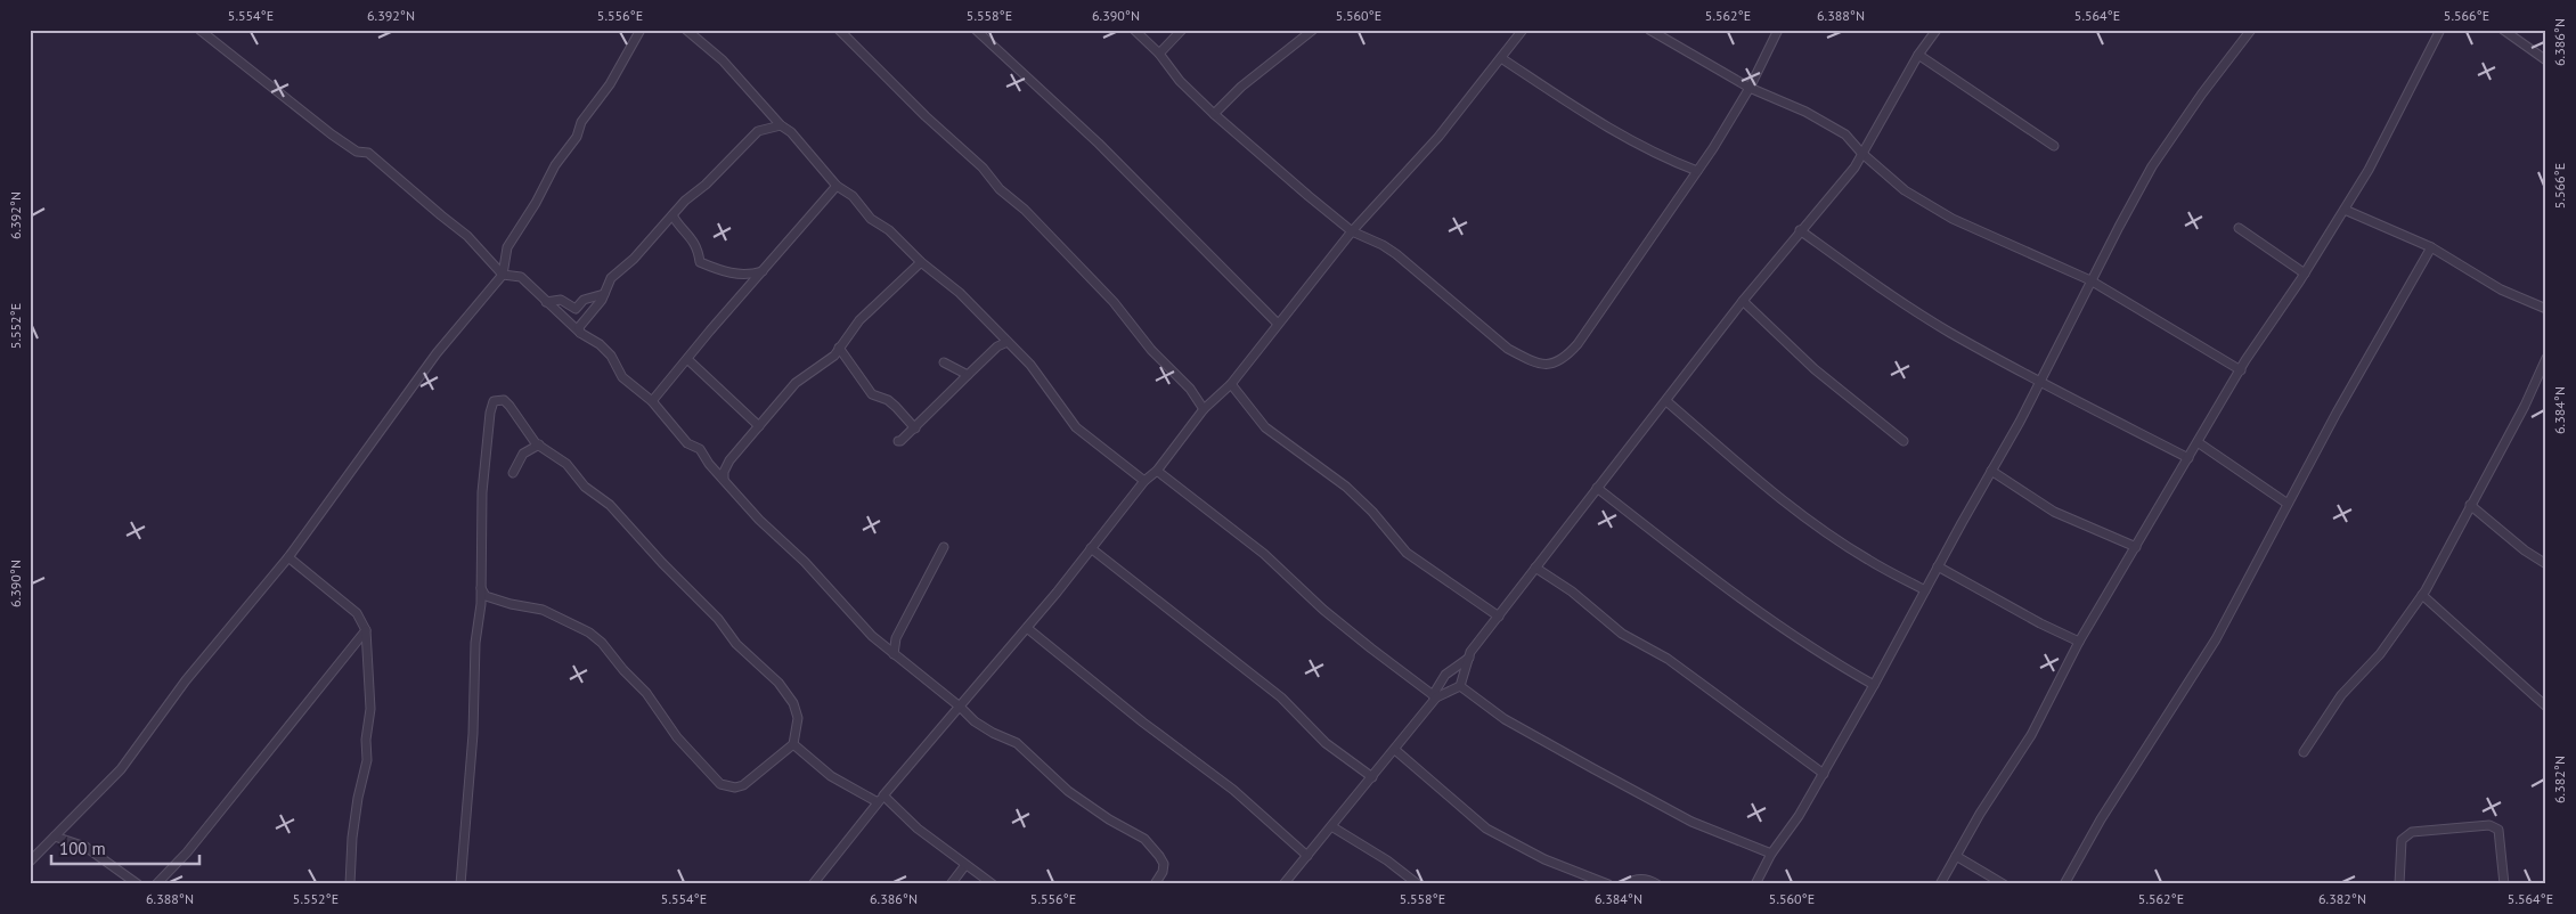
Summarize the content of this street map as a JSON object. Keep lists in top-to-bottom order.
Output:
{
  "scale_bar": "100 m",
  "coordinates": [
    "5.554°E",
    "6.392°N",
    "5.556°E",
    "5.558°E",
    "6.390°N",
    "5.560°E",
    "5.562°E",
    "6.388°N",
    "5.564°E",
    "5.566°E",
    "6.386°N",
    "5.552°E",
    "6.384°N",
    "6.382°N"
  ]
}
